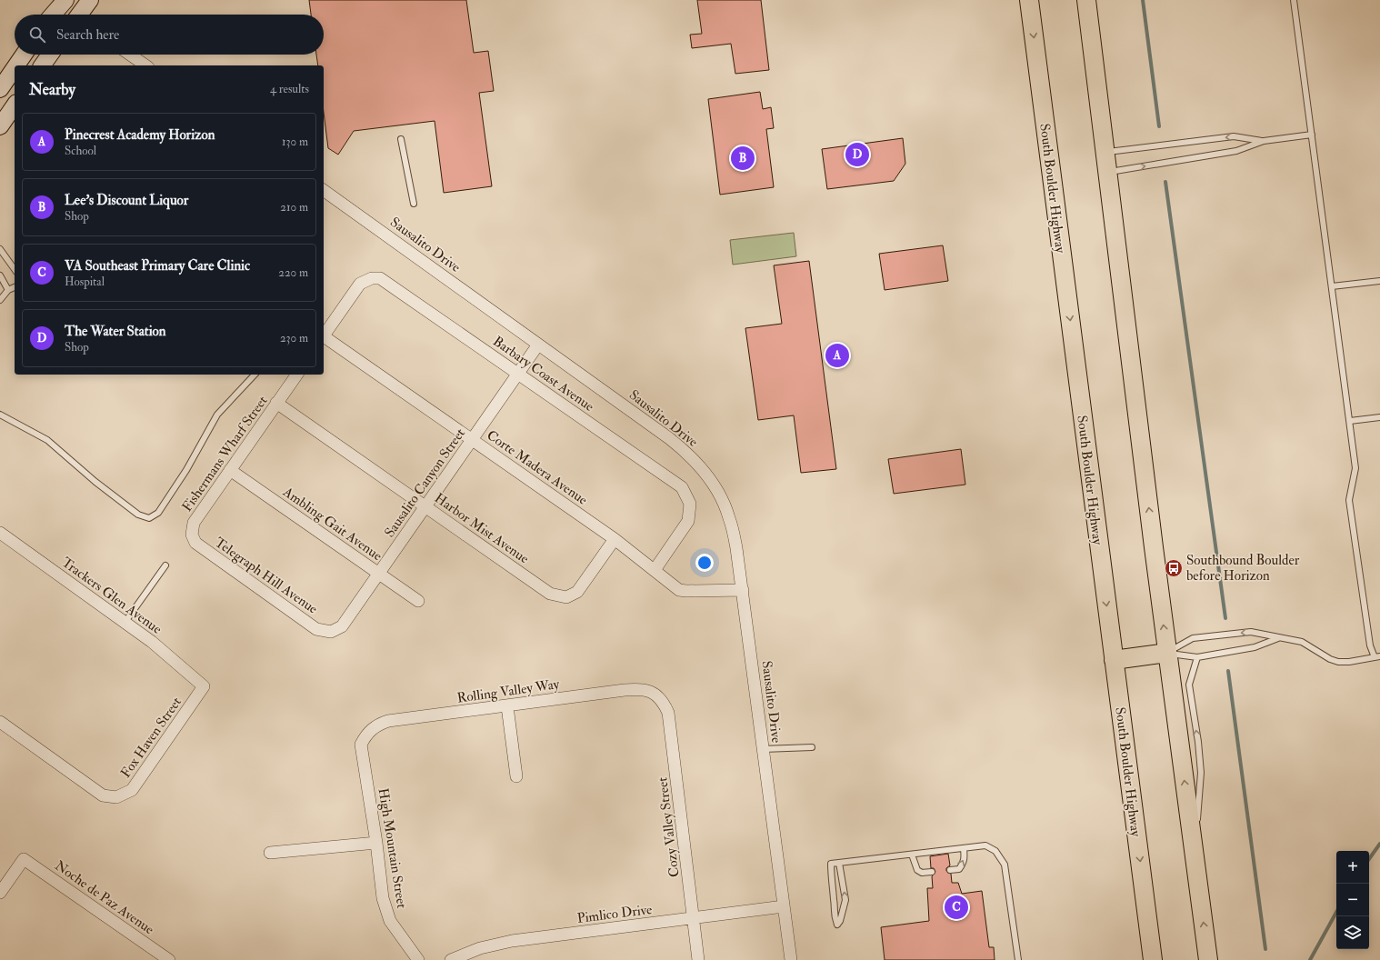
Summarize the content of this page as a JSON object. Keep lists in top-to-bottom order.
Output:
{
  "streets": {
    "main road": ["South Boulder Highway"],
    "street": [
      "Sausalito Drive",
      "Barbary Coast Avenue",
      "Fishermans Wharf Street",
      "Corte Madera Avenue",
      "Sausalito Canyon Street",
      "Ambling Gait Avenue",
      "Harbor Mist Avenue",
      "Telegraph Hill Avenue",
      "Trackers Glen Avenue",
      "Rolling Valley Way",
      "Fox Haven Street",
      "Cozy Valley Street",
      "High Mountain Street",
      "Noche de Paz Avenue",
      "Pimlico Drive"
    ]
  },
  "crossings": [
    ["Sausalito Drive", "Corte Madera Avenue"],
    ["Sausalito Drive", "Sausalito Canyon Street"],
    ["Sausalito Drive", "Pimlico Drive"],
    ["Barbary Coast Avenue", "Corte Madera Avenue"],
    ["Barbary Coast Avenue", "Sausalito Canyon Street"],
    ["Fishermans Wharf Street", "Ambling Gait Avenue"],
    ["Fishermans Wharf Street", "Harbor Mist Avenue"],
    ["Fishermans Wharf Street", "Telegraph Hill Avenue"],
    ["Corte Madera Avenue", "Sausalito Canyon Street"],
    ["Corte Madera Avenue", "Harbor Mist Avenue"],
    ["Sausalito Canyon Street", "Ambling Gait Avenue"],
    ["Sausalito Canyon Street", "Harbor Mist Avenue"],
    ["Sausalito Canyon Street", "Telegraph Hill Avenue"],
    ["Trackers Glen Avenue", "Fox Haven Street"],
    ["Rolling Valley Way", "Cozy Valley Street"],
    ["Rolling Valley Way", "High Mountain Street"],
    ["Cozy Valley Street", "Pimlico Drive"]
  ],
  "places": {
    "bus stop": ["Southbound Boulder before Horizon"]
  },
  "page": {
    "search": "Search here",
    "heading": ["Nearby", "4 results"],
    "list": [
      {
        "mark": "A",
        "name": "Pinecrest Academy Horizon",
        "note": "School",
        "value": "130 m"
      },
      {
        "mark": "B",
        "name": "Lee's Discount Liquor",
        "note": "Shop",
        "value": "210 m"
      },
      {
        "mark": "C",
        "name": "VA Southeast Primary Care Clinic",
        "note": "Hospital",
        "value": "220 m"
      },
      {
        "mark": "D",
        "name": "The Water Station",
        "note": "Shop",
        "value": "230 m"
      }
    ],
    "pins": [
      "D",
      "B",
      "A",
      "C"
    ],
    "map_buttons": ["+", "−"]
  }
}
